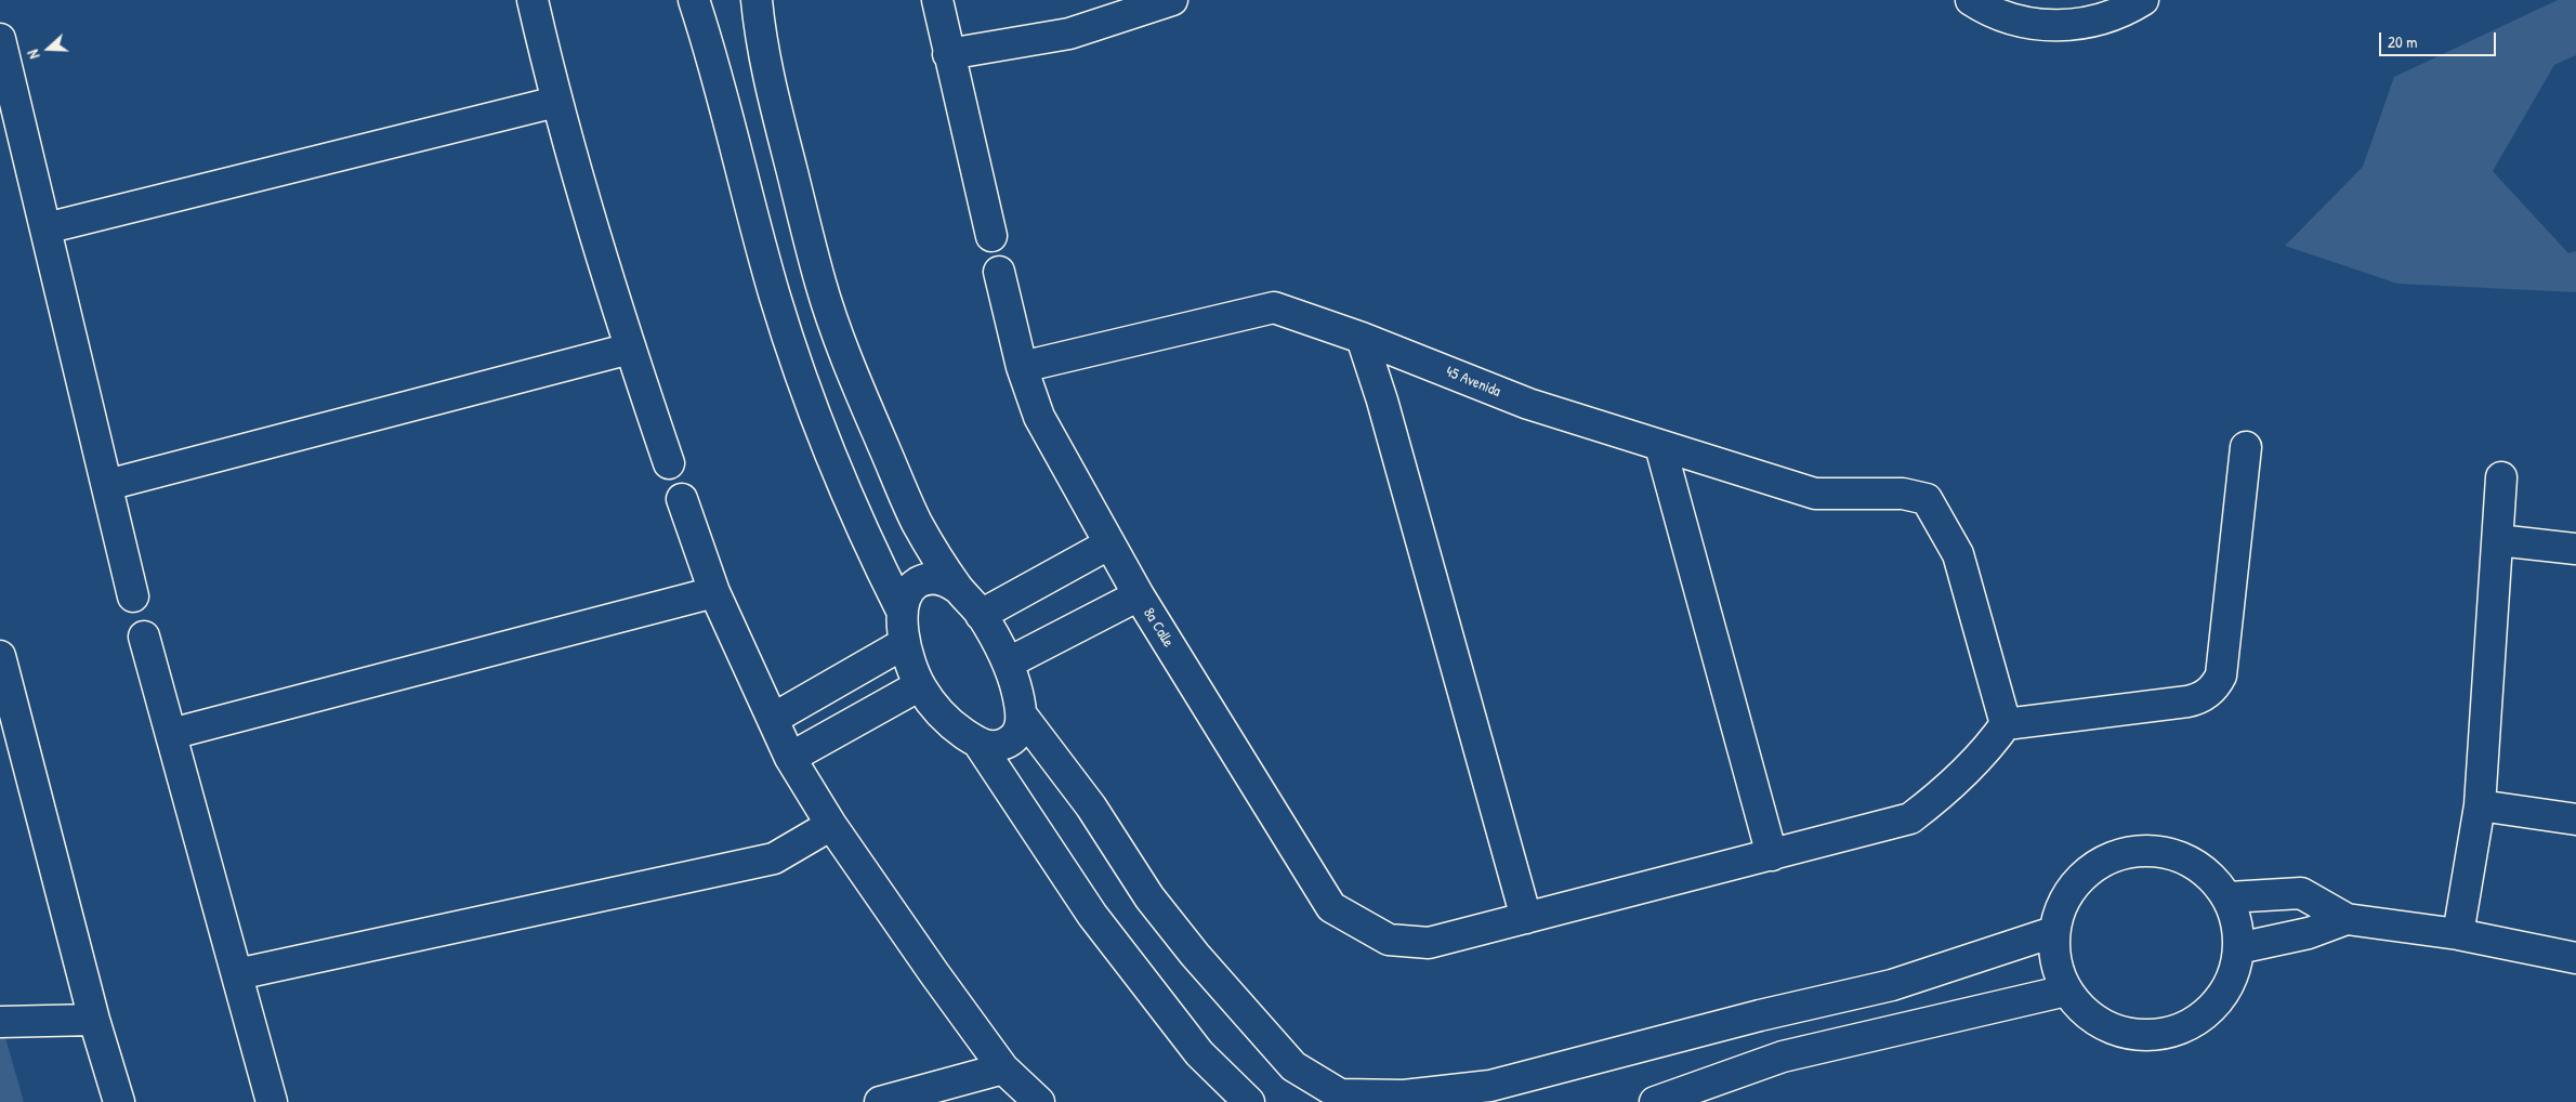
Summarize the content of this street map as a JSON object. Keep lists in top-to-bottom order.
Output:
{
  "streets": {
    "street": ["45 Avenida", "8a Calle"]
  },
  "crossings": [
    ["45 Avenida", "8a Calle"]
  ],
  "scale_bar": "20 m",
  "north": "left"
}
